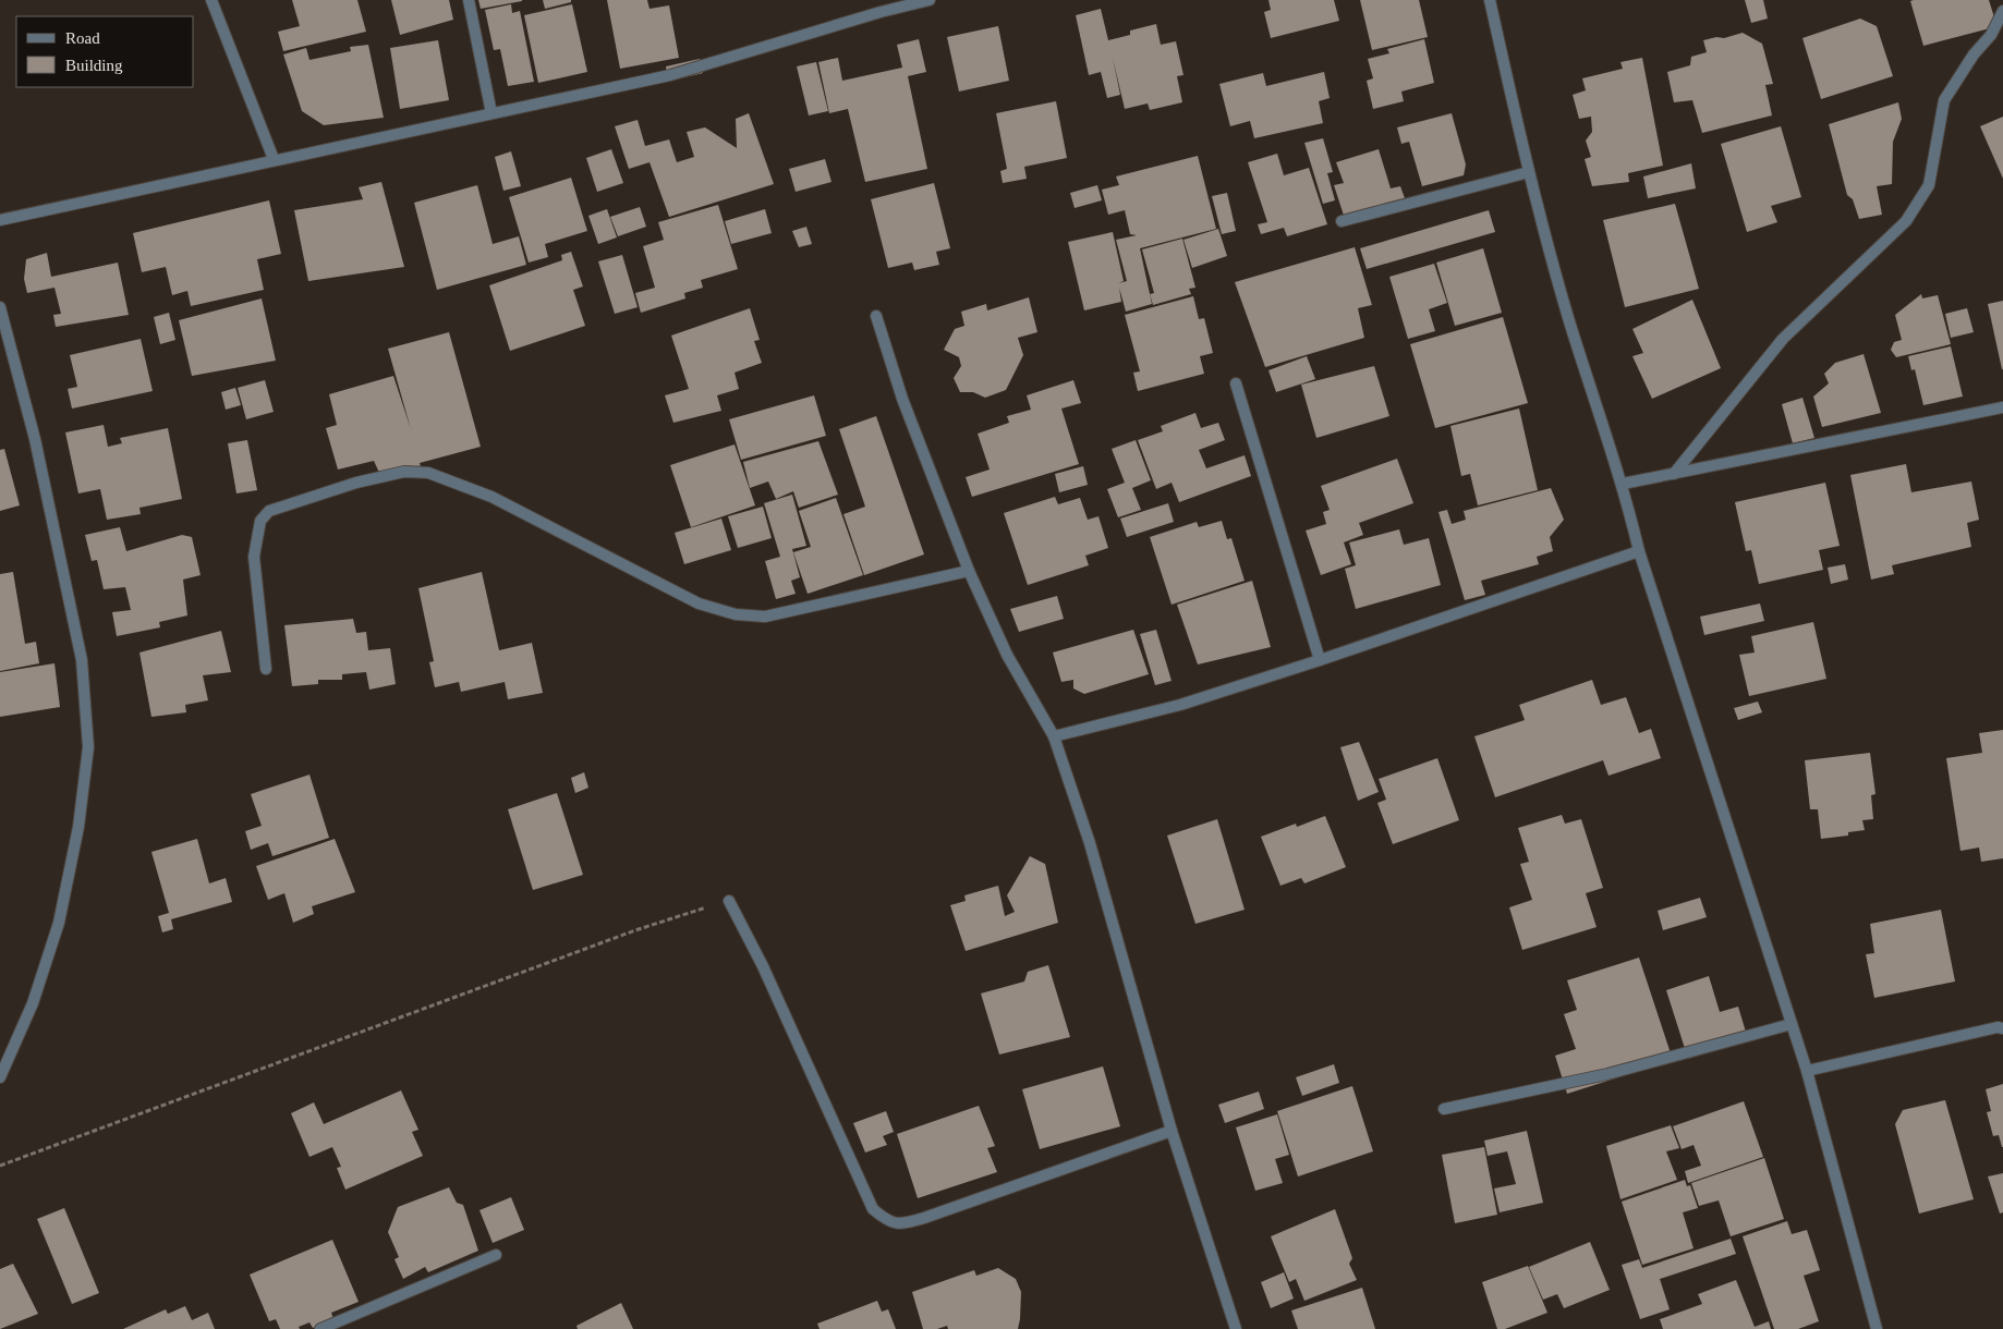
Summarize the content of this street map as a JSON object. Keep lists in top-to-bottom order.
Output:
{
  "legend": ["Road", "Building"]
}
